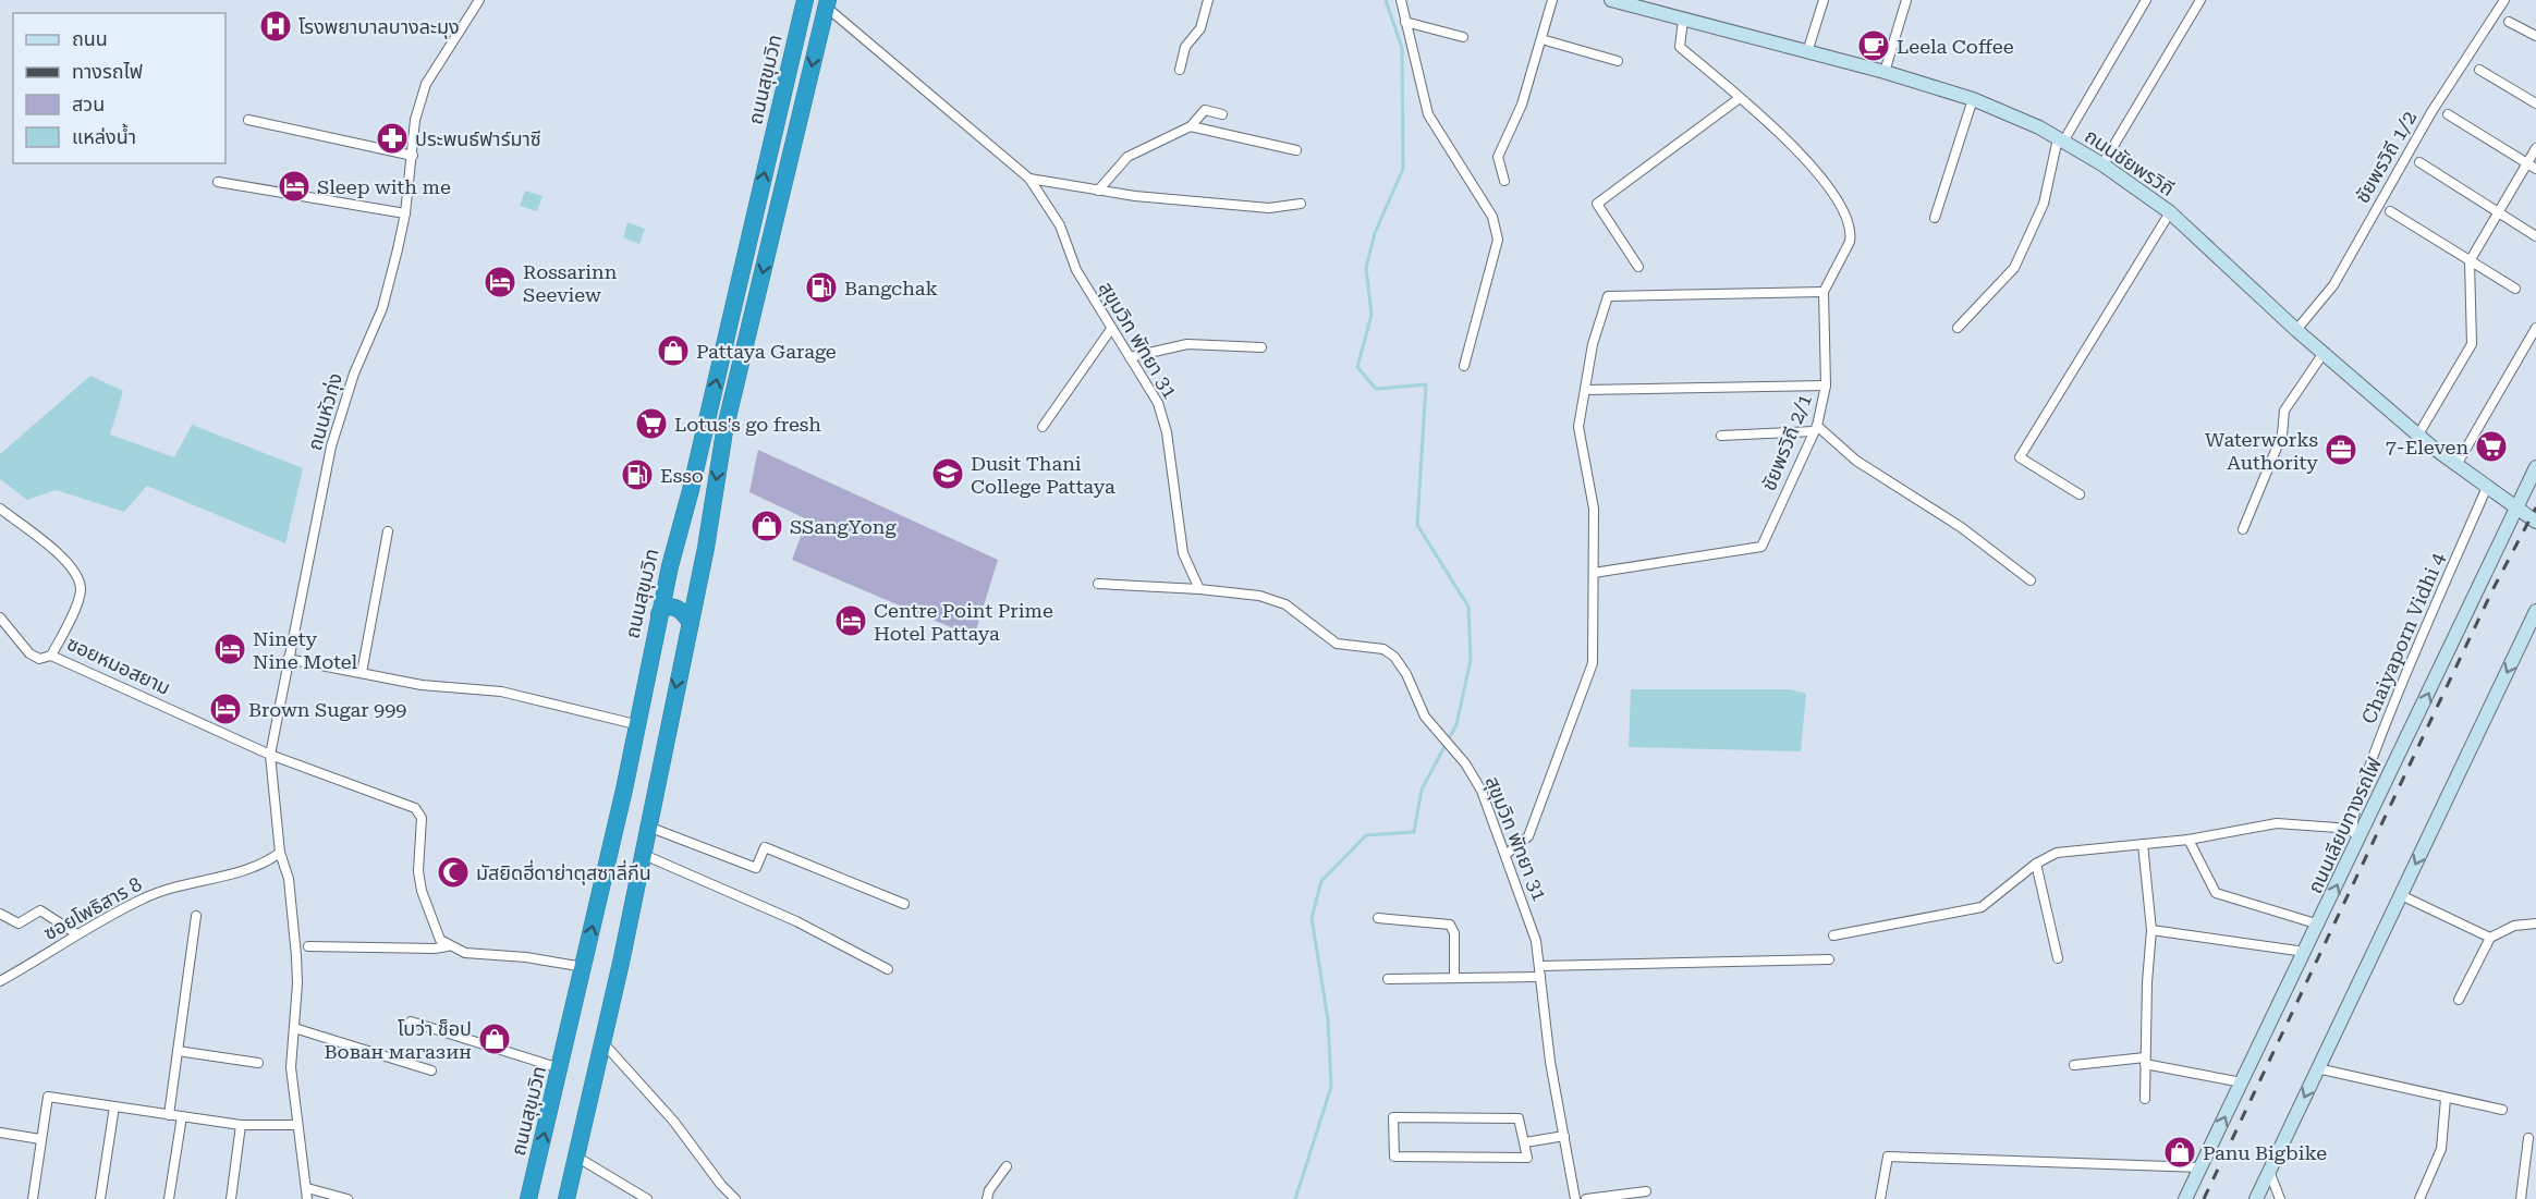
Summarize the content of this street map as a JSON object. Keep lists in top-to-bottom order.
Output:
{
  "streets": {
    "highway": ["ถนนสุขุมวิท"],
    "street": [
      "ชัยพรวิถี 1/2",
      "ถนนชัยพรวิถี",
      "สุขุมวิท พัทยา 31",
      "ถนนหัวทุ่ง",
      "ชัยพรวิถี 2/1",
      "Chaiyaporn Vidhi 4",
      "ซอยหมอสยาม",
      "ถนนเลียบทางรถไฟ",
      "ซอยโพธิสาร 8"
    ]
  },
  "crossings": [
    ["ชัยพรวิถี 1/2", "ถนนชัยพรวิถี"],
    ["ถนนชัยพรวิถี", "ชัยพรวิถี 2/1"],
    ["ถนนชัยพรวิถี", "Chaiyaporn Vidhi 4"],
    ["ถนนชัยพรวิถี", "ถนนเลียบทางรถไฟ"],
    ["ถนนหัวทุ่ง", "ซอยหมอสยาม"],
    ["ถนนหัวทุ่ง", "ซอยโพธิสาร 8"],
    ["Chaiyaporn Vidhi 4", "ถนนเลียบทางรถไฟ"]
  ],
  "places": {
    "hospital": ["โรงพยาบาลบางละมุง"],
    "cafe": ["Leela Coffee"],
    "pharmacy": ["ประพนธ์ฟาร์มาซี"],
    "hotel": [
      "Sleep with me",
      "Rossarinn Seeview",
      "Centre Point Prime Hotel Pattaya",
      "Ninety Nine Motel",
      "Brown Sugar 999"
    ],
    "fuel station": ["Bangchak", "Esso"],
    "shop": [
      "Pattaya Garage",
      "SSangYong",
      "โบว่า ช็อป Вован магазин",
      "Panu Bigbike"
    ],
    "supermarket": ["Lotus's go fresh", "7-Eleven"],
    "office": ["Waterworks Authority"],
    "school or university": ["Dusit Thani College Pattaya"],
    "mosque": ["มัสยิดฮี่ดาย่าตุสซาลี่กีน"]
  },
  "legend": [
    "ถนน",
    "ทางรถไฟ",
    "สวน",
    "แหล่งน้ำ"
  ]
}
